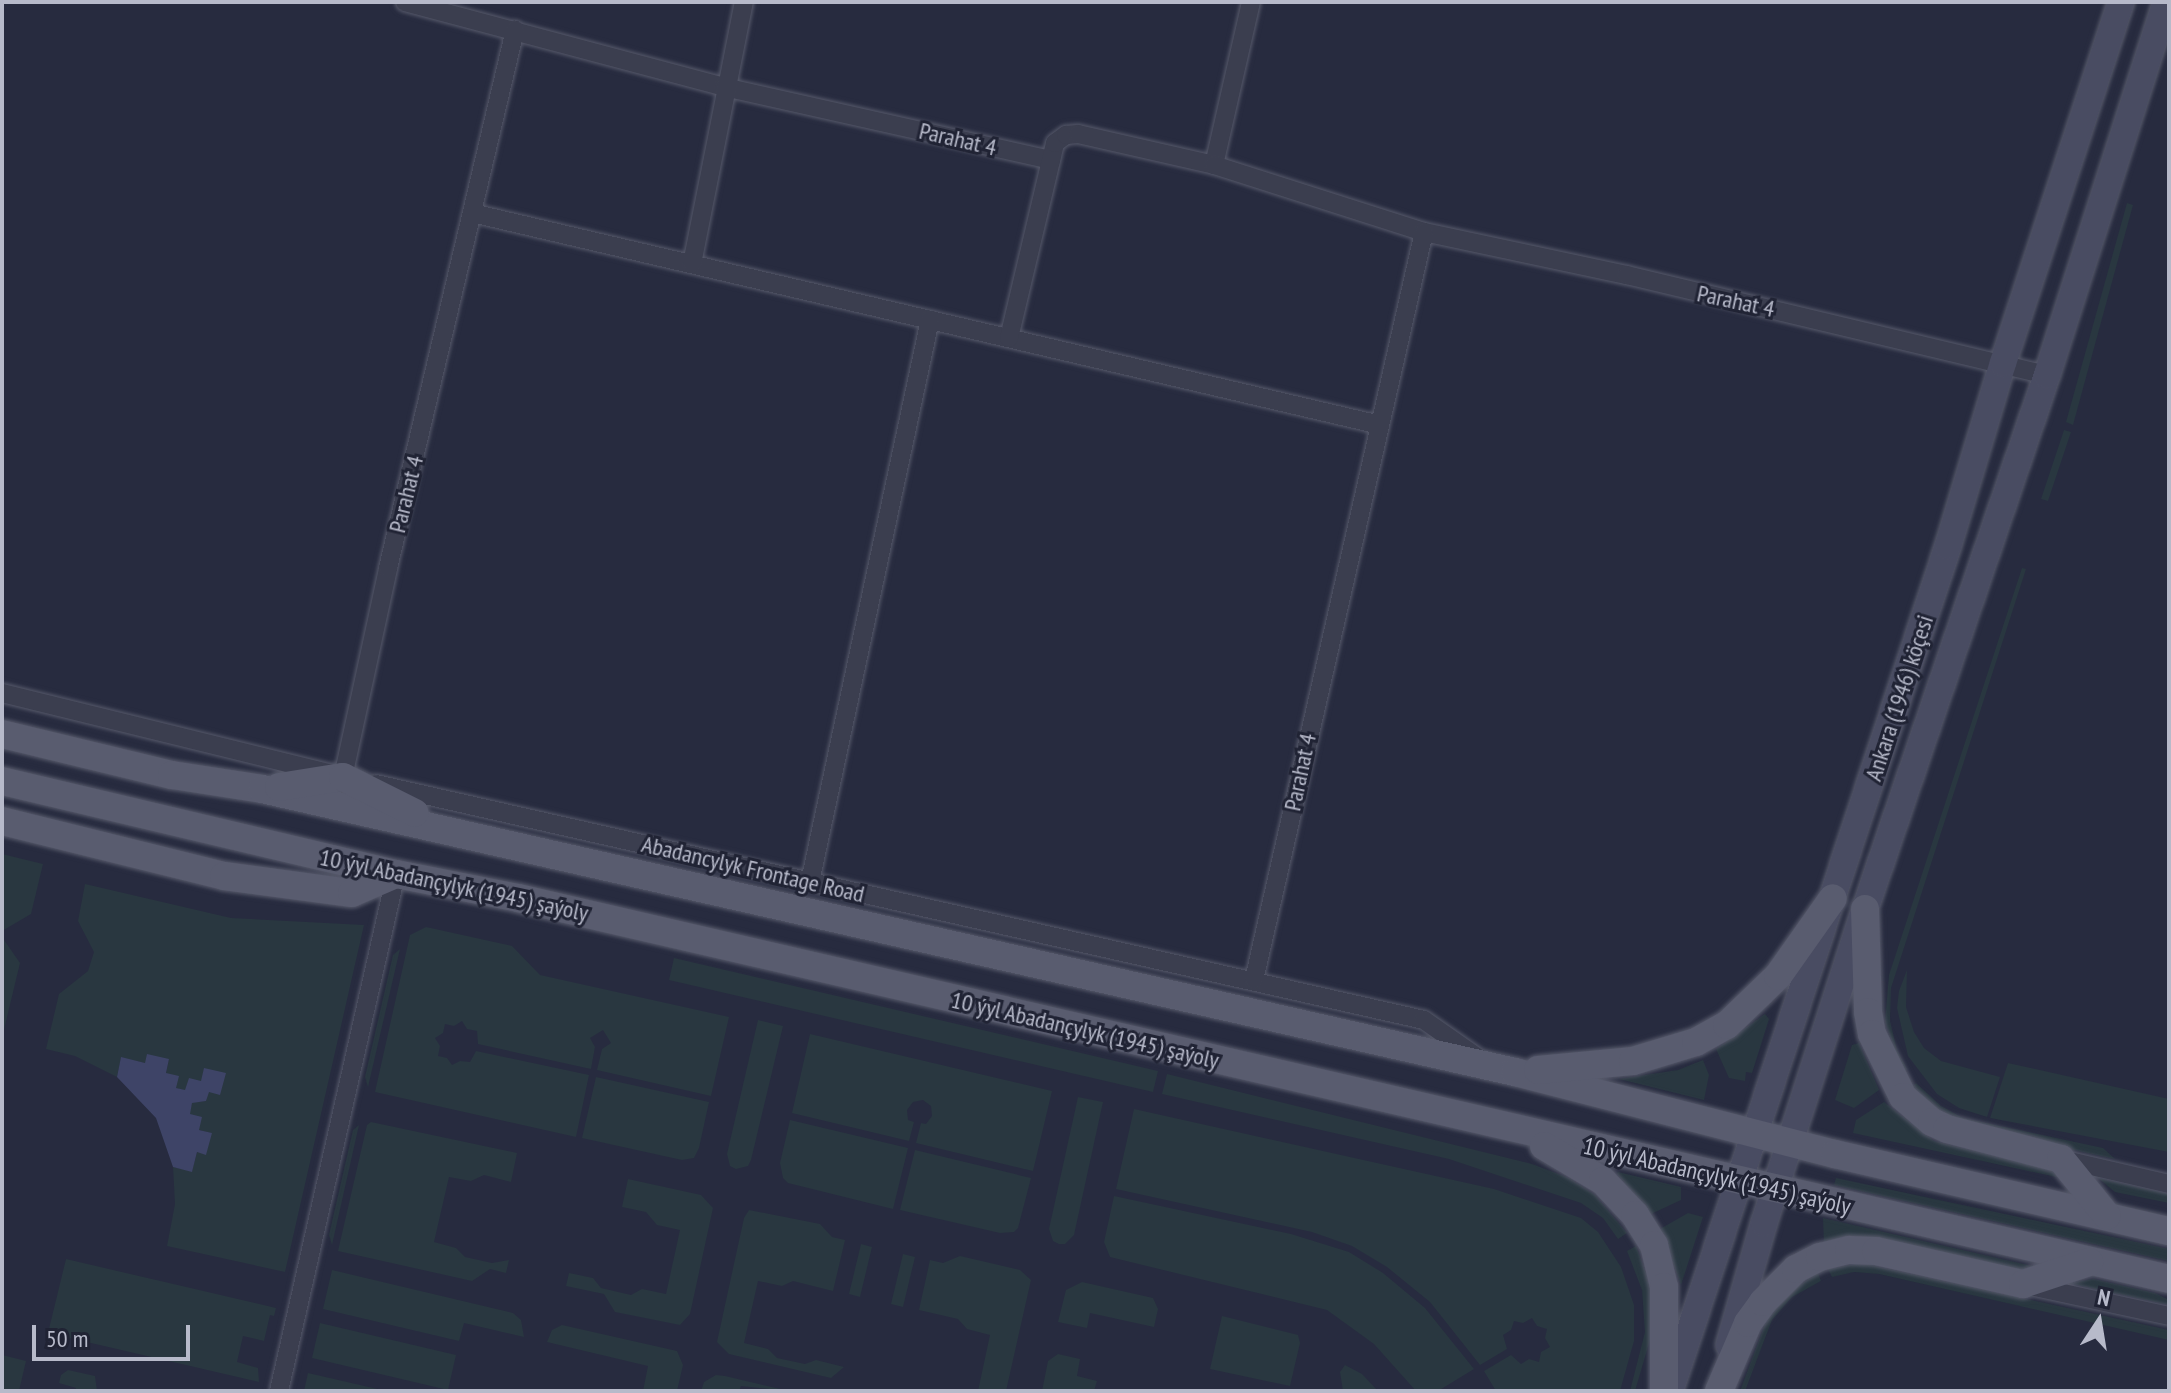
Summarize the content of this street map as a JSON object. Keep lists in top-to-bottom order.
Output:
{
  "streets": {
    "main road": ["Ankara (1946) köçesi", "10 ýyl Abadançylyk (1945) şaýoly"],
    "street": ["Parahat 4", "Abadancylyk Frontage Road"]
  },
  "crossings": [
    ["Parahat 4", "Ankara (1946) köçesi"],
    ["Parahat 4", "Abadancylyk Frontage Road"],
    ["Ankara (1946) köçesi", "10 ýyl Abadançylyk (1945) şaýoly"],
    ["Abadancylyk Frontage Road", "10 ýyl Abadançylyk (1945) şaýoly"]
  ],
  "scale_bar": "50 m",
  "north": "top"
}
